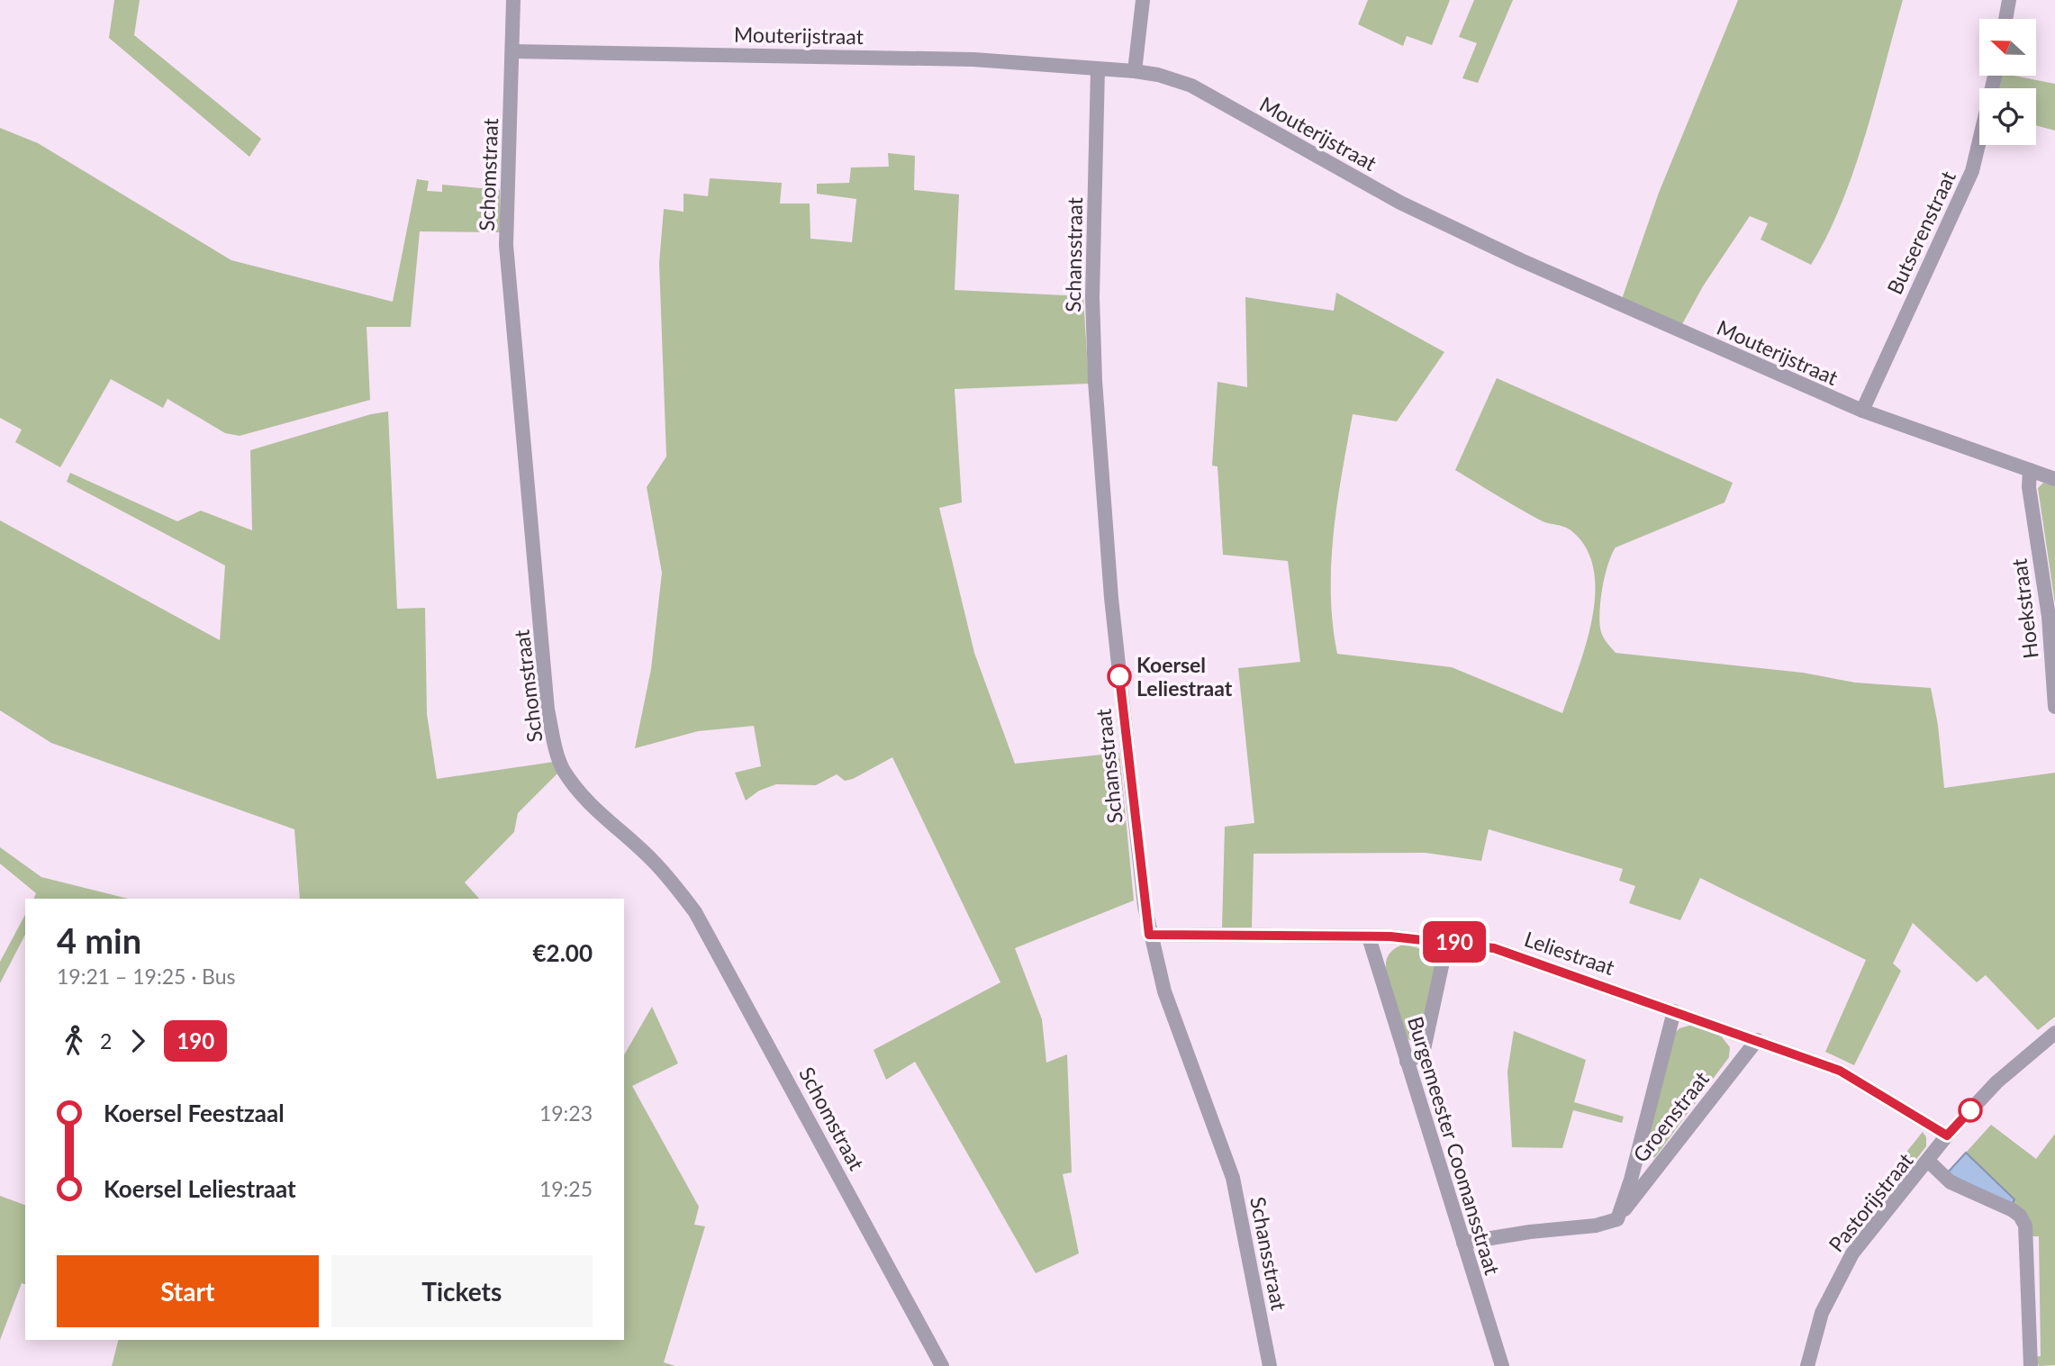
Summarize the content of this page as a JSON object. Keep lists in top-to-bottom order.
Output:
{
  "streets": {
    "street": [
      "Mouterijstraat",
      "Schomstraat",
      "Butserenstraat",
      "Schansstraat",
      "Hoekstraat",
      "Leliestraat",
      "Groenstraat",
      "Burgemeester Coomansstraat",
      "Pastorijstraat"
    ]
  },
  "crossings": [
    ["Mouterijstraat", "Schomstraat"],
    ["Mouterijstraat", "Butserenstraat"],
    ["Mouterijstraat", "Schansstraat"],
    ["Mouterijstraat", "Hoekstraat"],
    ["Schansstraat", "Leliestraat"],
    ["Leliestraat", "Groenstraat"],
    ["Leliestraat", "Burgemeester Coomansstraat"],
    ["Leliestraat", "Pastorijstraat"]
  ],
  "places": ["Koersel Leliestraat"],
  "lines": ["bus line 190"],
  "north": "left",
  "page": {
    "on_map": "190",
    "heading": ["4 min", "19:21 – 19:25 · Bus", "€2.00"],
    "legs": ["2", "190"],
    "list": [
      {
        "name": "Koersel Feestzaal",
        "value": "19:23"
      },
      {
        "name": "Koersel Leliestraat",
        "value": "19:25"
      }
    ],
    "buttons": ["Start", "Tickets"]
  }
}
